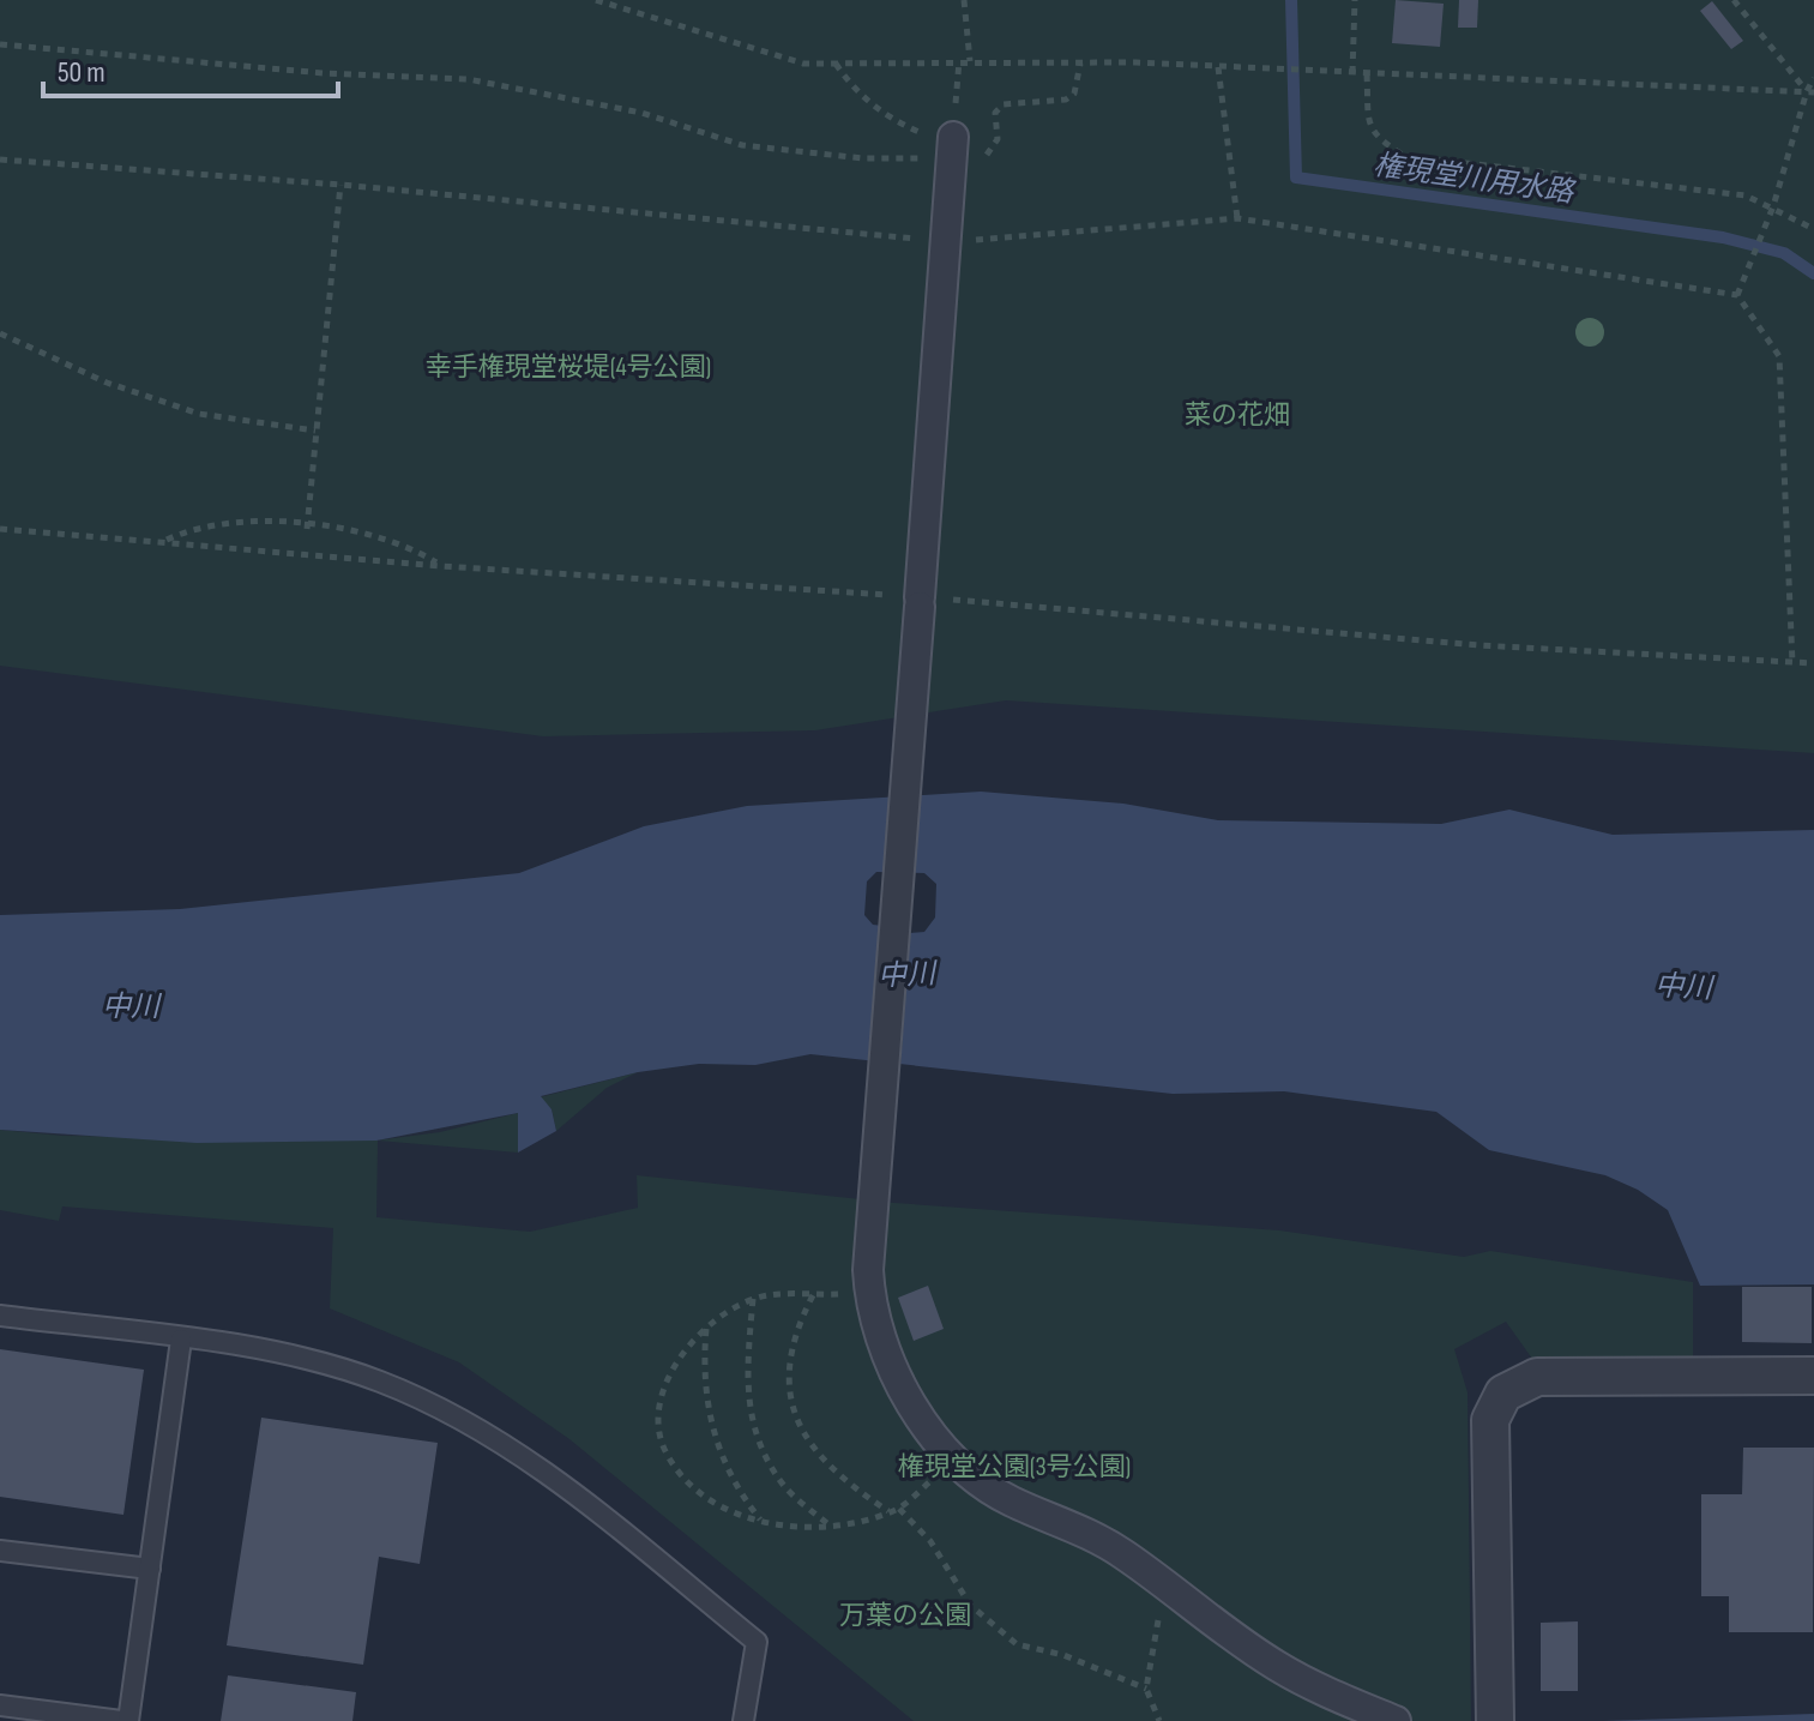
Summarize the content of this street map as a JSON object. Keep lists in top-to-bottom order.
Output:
{
  "water": ["権現堂川用水路", "中川"],
  "parks": [
    "幸手権現堂桜堤(4号公園)",
    "菜の花畑",
    "権現堂公園(3号公園)",
    "万葉の公園"
  ],
  "scale_bar": "50 m"
}
